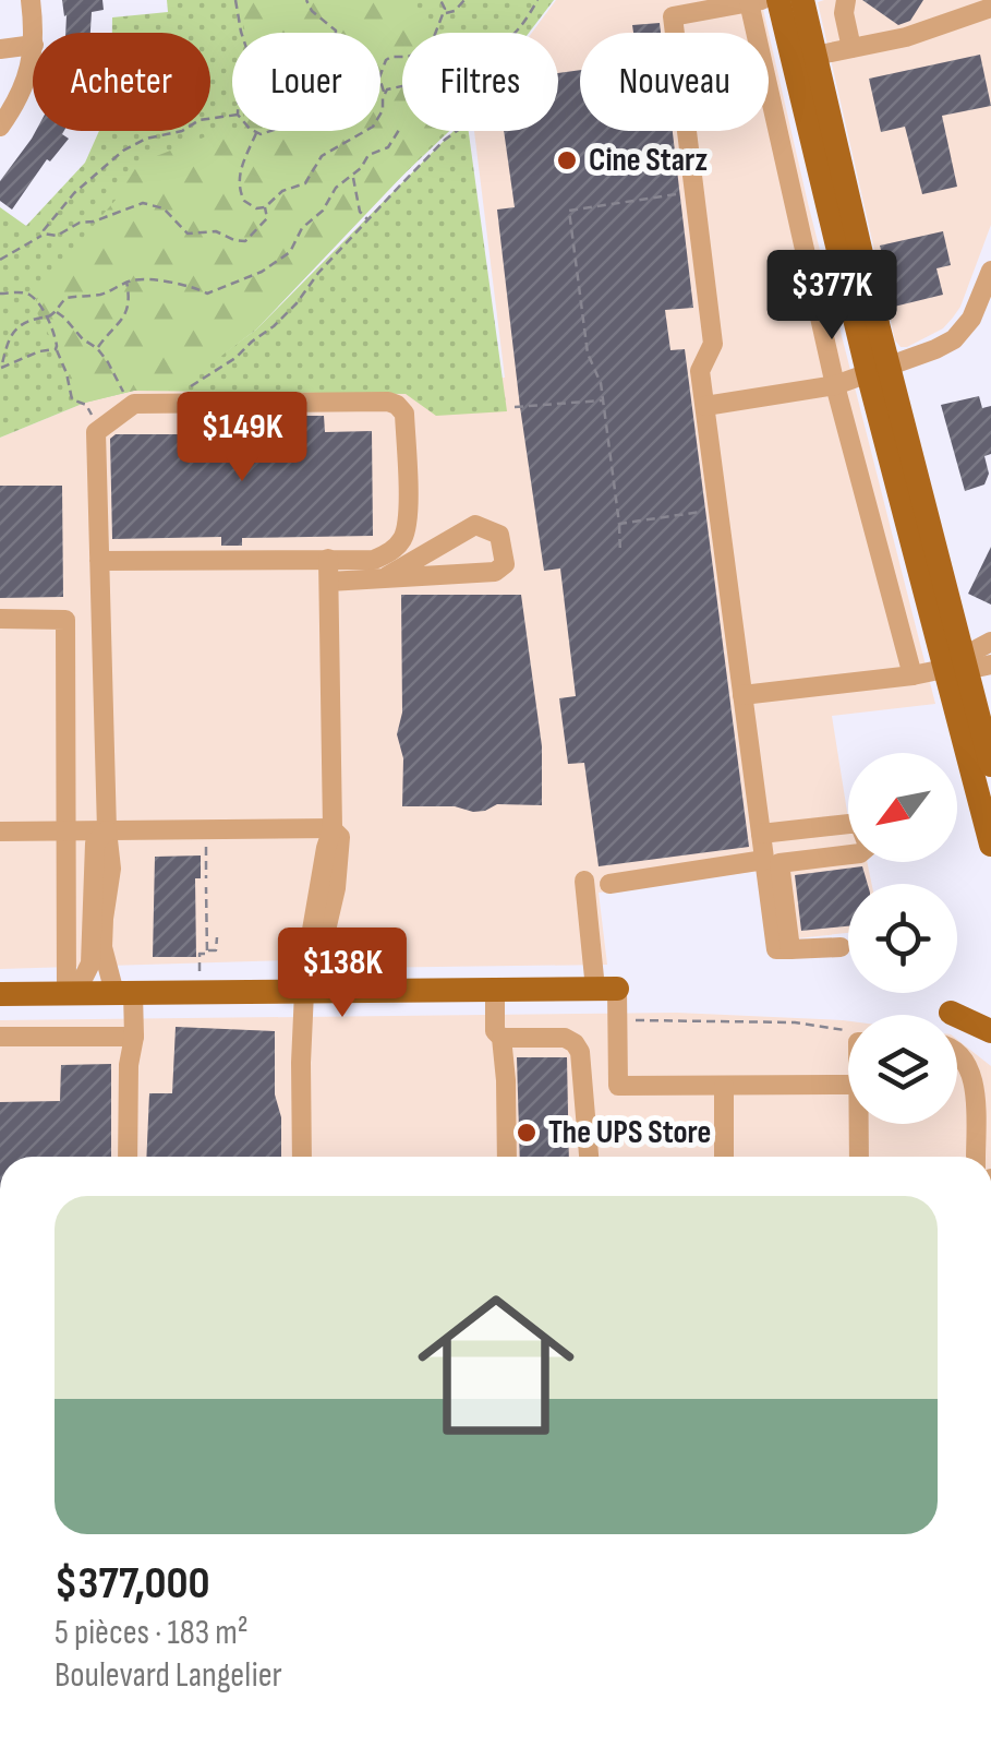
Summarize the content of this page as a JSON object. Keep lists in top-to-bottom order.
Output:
{
  "places": ["Cine Starz", "The UPS Store"],
  "north": "bottom left",
  "page": {
    "chip": [
      "Acheter",
      "Louer",
      "Filtres",
      "Nouveau"
    ],
    "price": ["$377K", "$149K", "$138K"],
    "list": [
      {
        "name": "$377,000",
        "note": "5 pièces · 183 m² · Boulevard Langelier"
      }
    ]
  }
}
